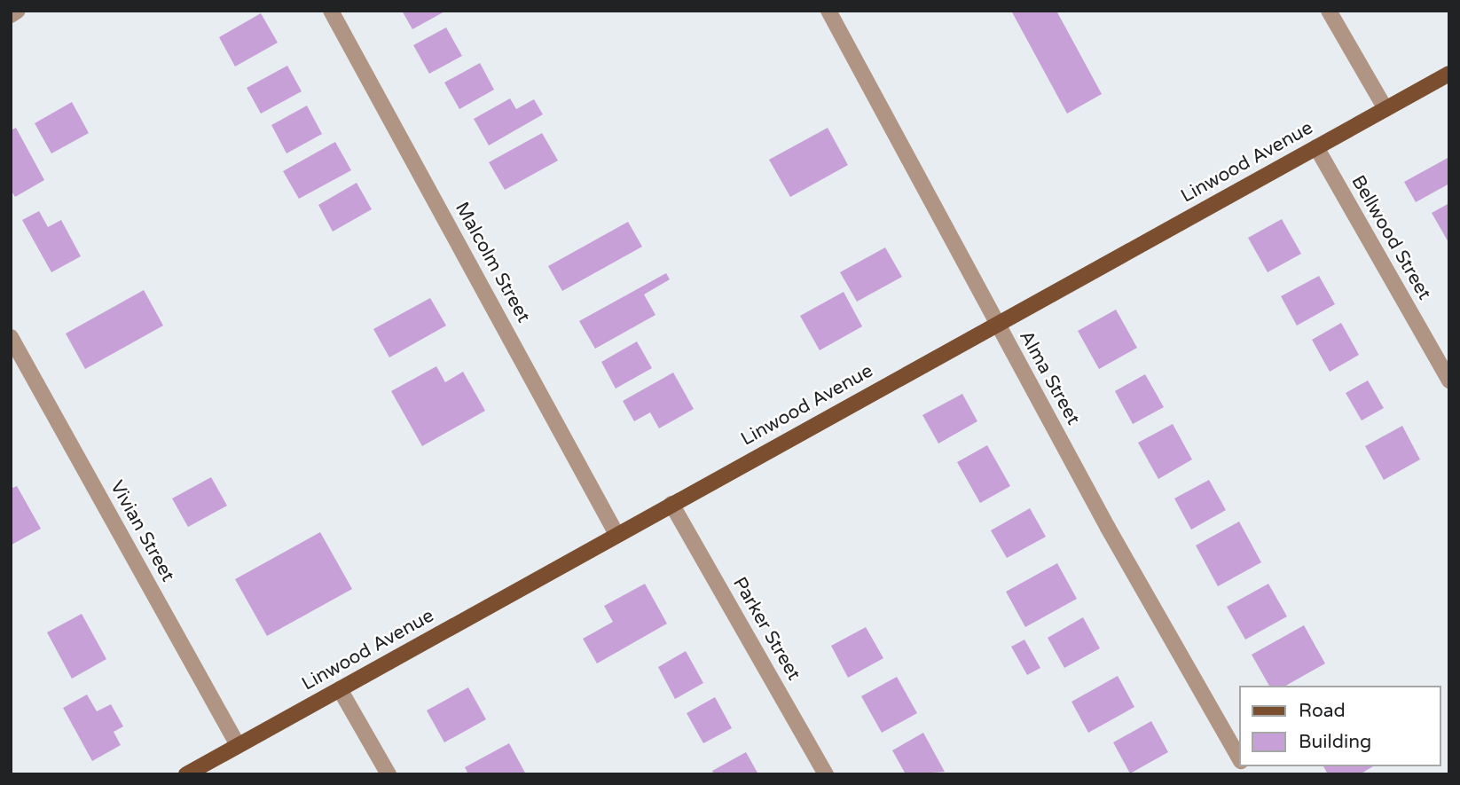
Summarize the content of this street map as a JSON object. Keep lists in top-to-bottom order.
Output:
{
  "streets": {
    "main road": ["Linwood Avenue"],
    "street": [
      "Bellwood Street",
      "Malcolm Street",
      "Alma Street",
      "Vivian Street",
      "Parker Street"
    ]
  },
  "crossings": [
    ["Linwood Avenue", "Bellwood Street"],
    ["Linwood Avenue", "Malcolm Street"],
    ["Linwood Avenue", "Alma Street"],
    ["Linwood Avenue", "Vivian Street"],
    ["Linwood Avenue", "Parker Street"]
  ],
  "legend": ["Road", "Building"]
}
